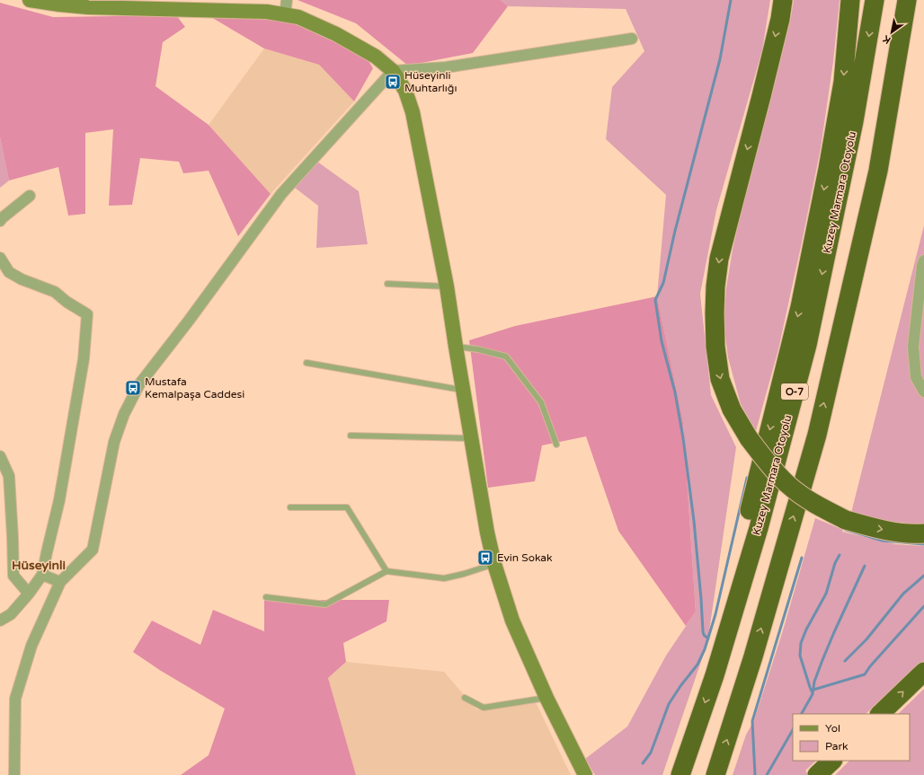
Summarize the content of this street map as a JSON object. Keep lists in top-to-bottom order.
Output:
{
  "streets": {
    "highway": ["Kuzey Marmara Otoyolu", "O-7"]
  },
  "districts": ["Hüseyinli"],
  "places": {
    "bus stop": ["Hüseyinli Muhtarlığı", "Mustafa Kemalpaşa Caddesi", "Evin Sokak"]
  },
  "legend": ["Yol", "Park"],
  "north": "bottom left"
}
